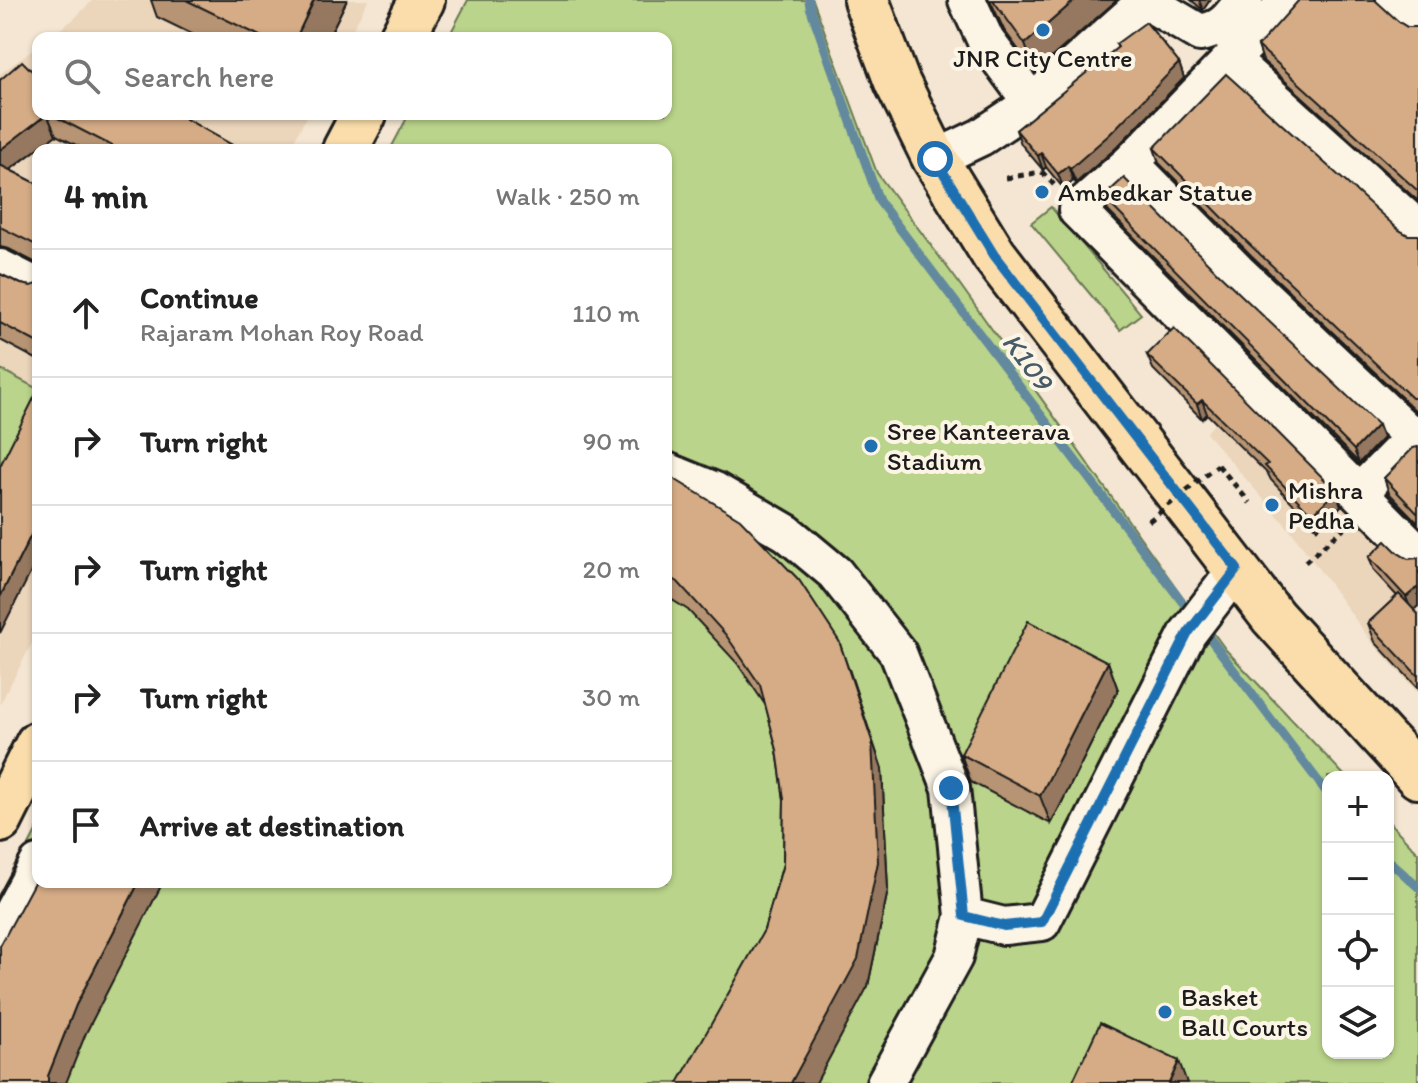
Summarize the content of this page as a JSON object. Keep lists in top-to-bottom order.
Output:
{
  "water": ["K109"],
  "places": [
    "JNR City Centre",
    "Ambedkar Statue",
    "Sree Kanteerava Stadium",
    "Mishra Pedha",
    "Basket Ball Courts"
  ],
  "page": {
    "search": "Search here",
    "heading": ["4 min", "Walk · 250 m"],
    "list": [
      ["Continue", "Rajaram Mohan Roy Road", "110 m"],
      ["Turn right", "90 m"],
      ["Turn right", "20 m"],
      ["Turn right", "30 m"],
      "Arrive at destination"
    ],
    "map_buttons": ["+", "−"]
  }
}
